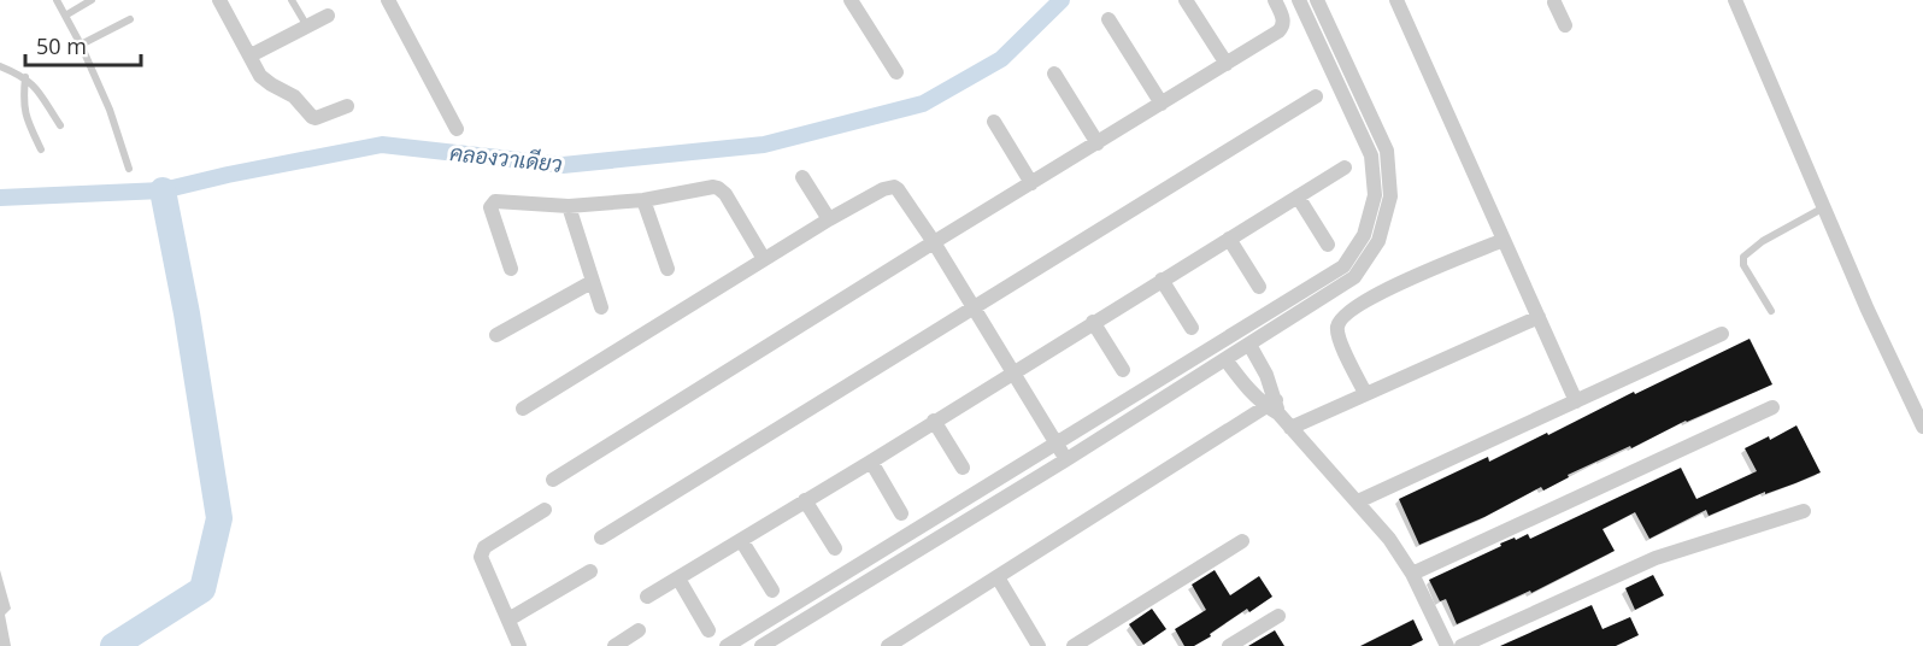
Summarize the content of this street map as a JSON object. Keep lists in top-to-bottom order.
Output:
{
  "water": ["คลองวาเดียว"],
  "scale_bar": "50 m"
}
